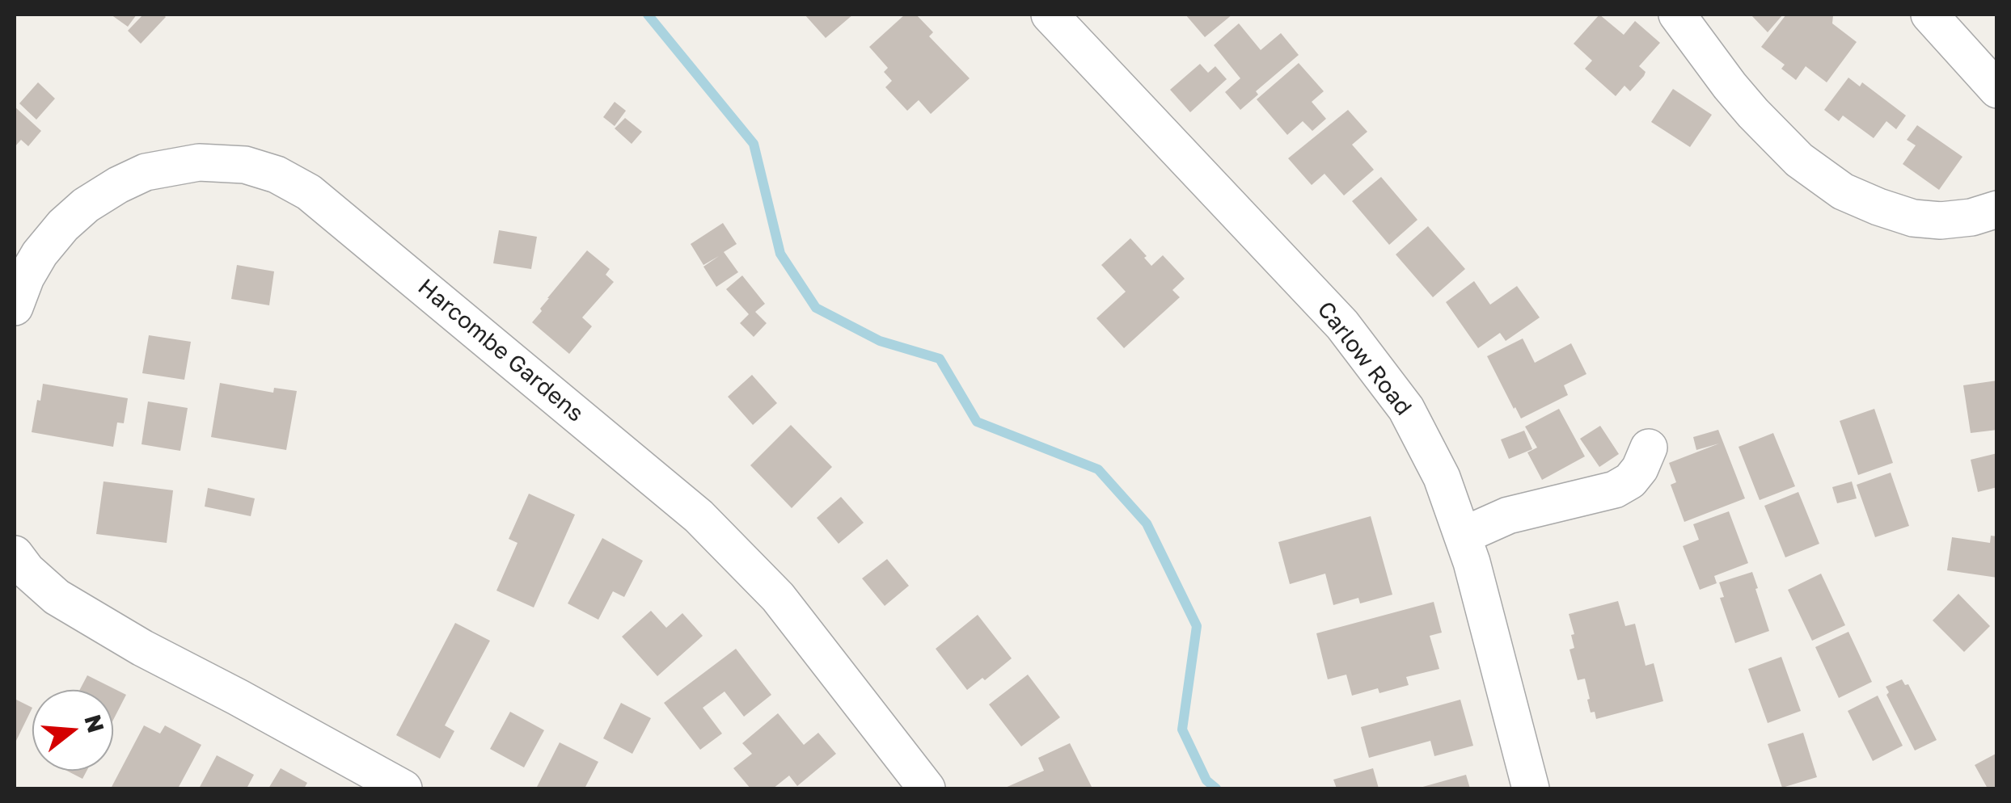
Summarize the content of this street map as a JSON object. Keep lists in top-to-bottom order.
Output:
{
  "streets": {
    "street": ["Harcombe Gardens", "Carlow Road"]
  },
  "north": "right"
}
